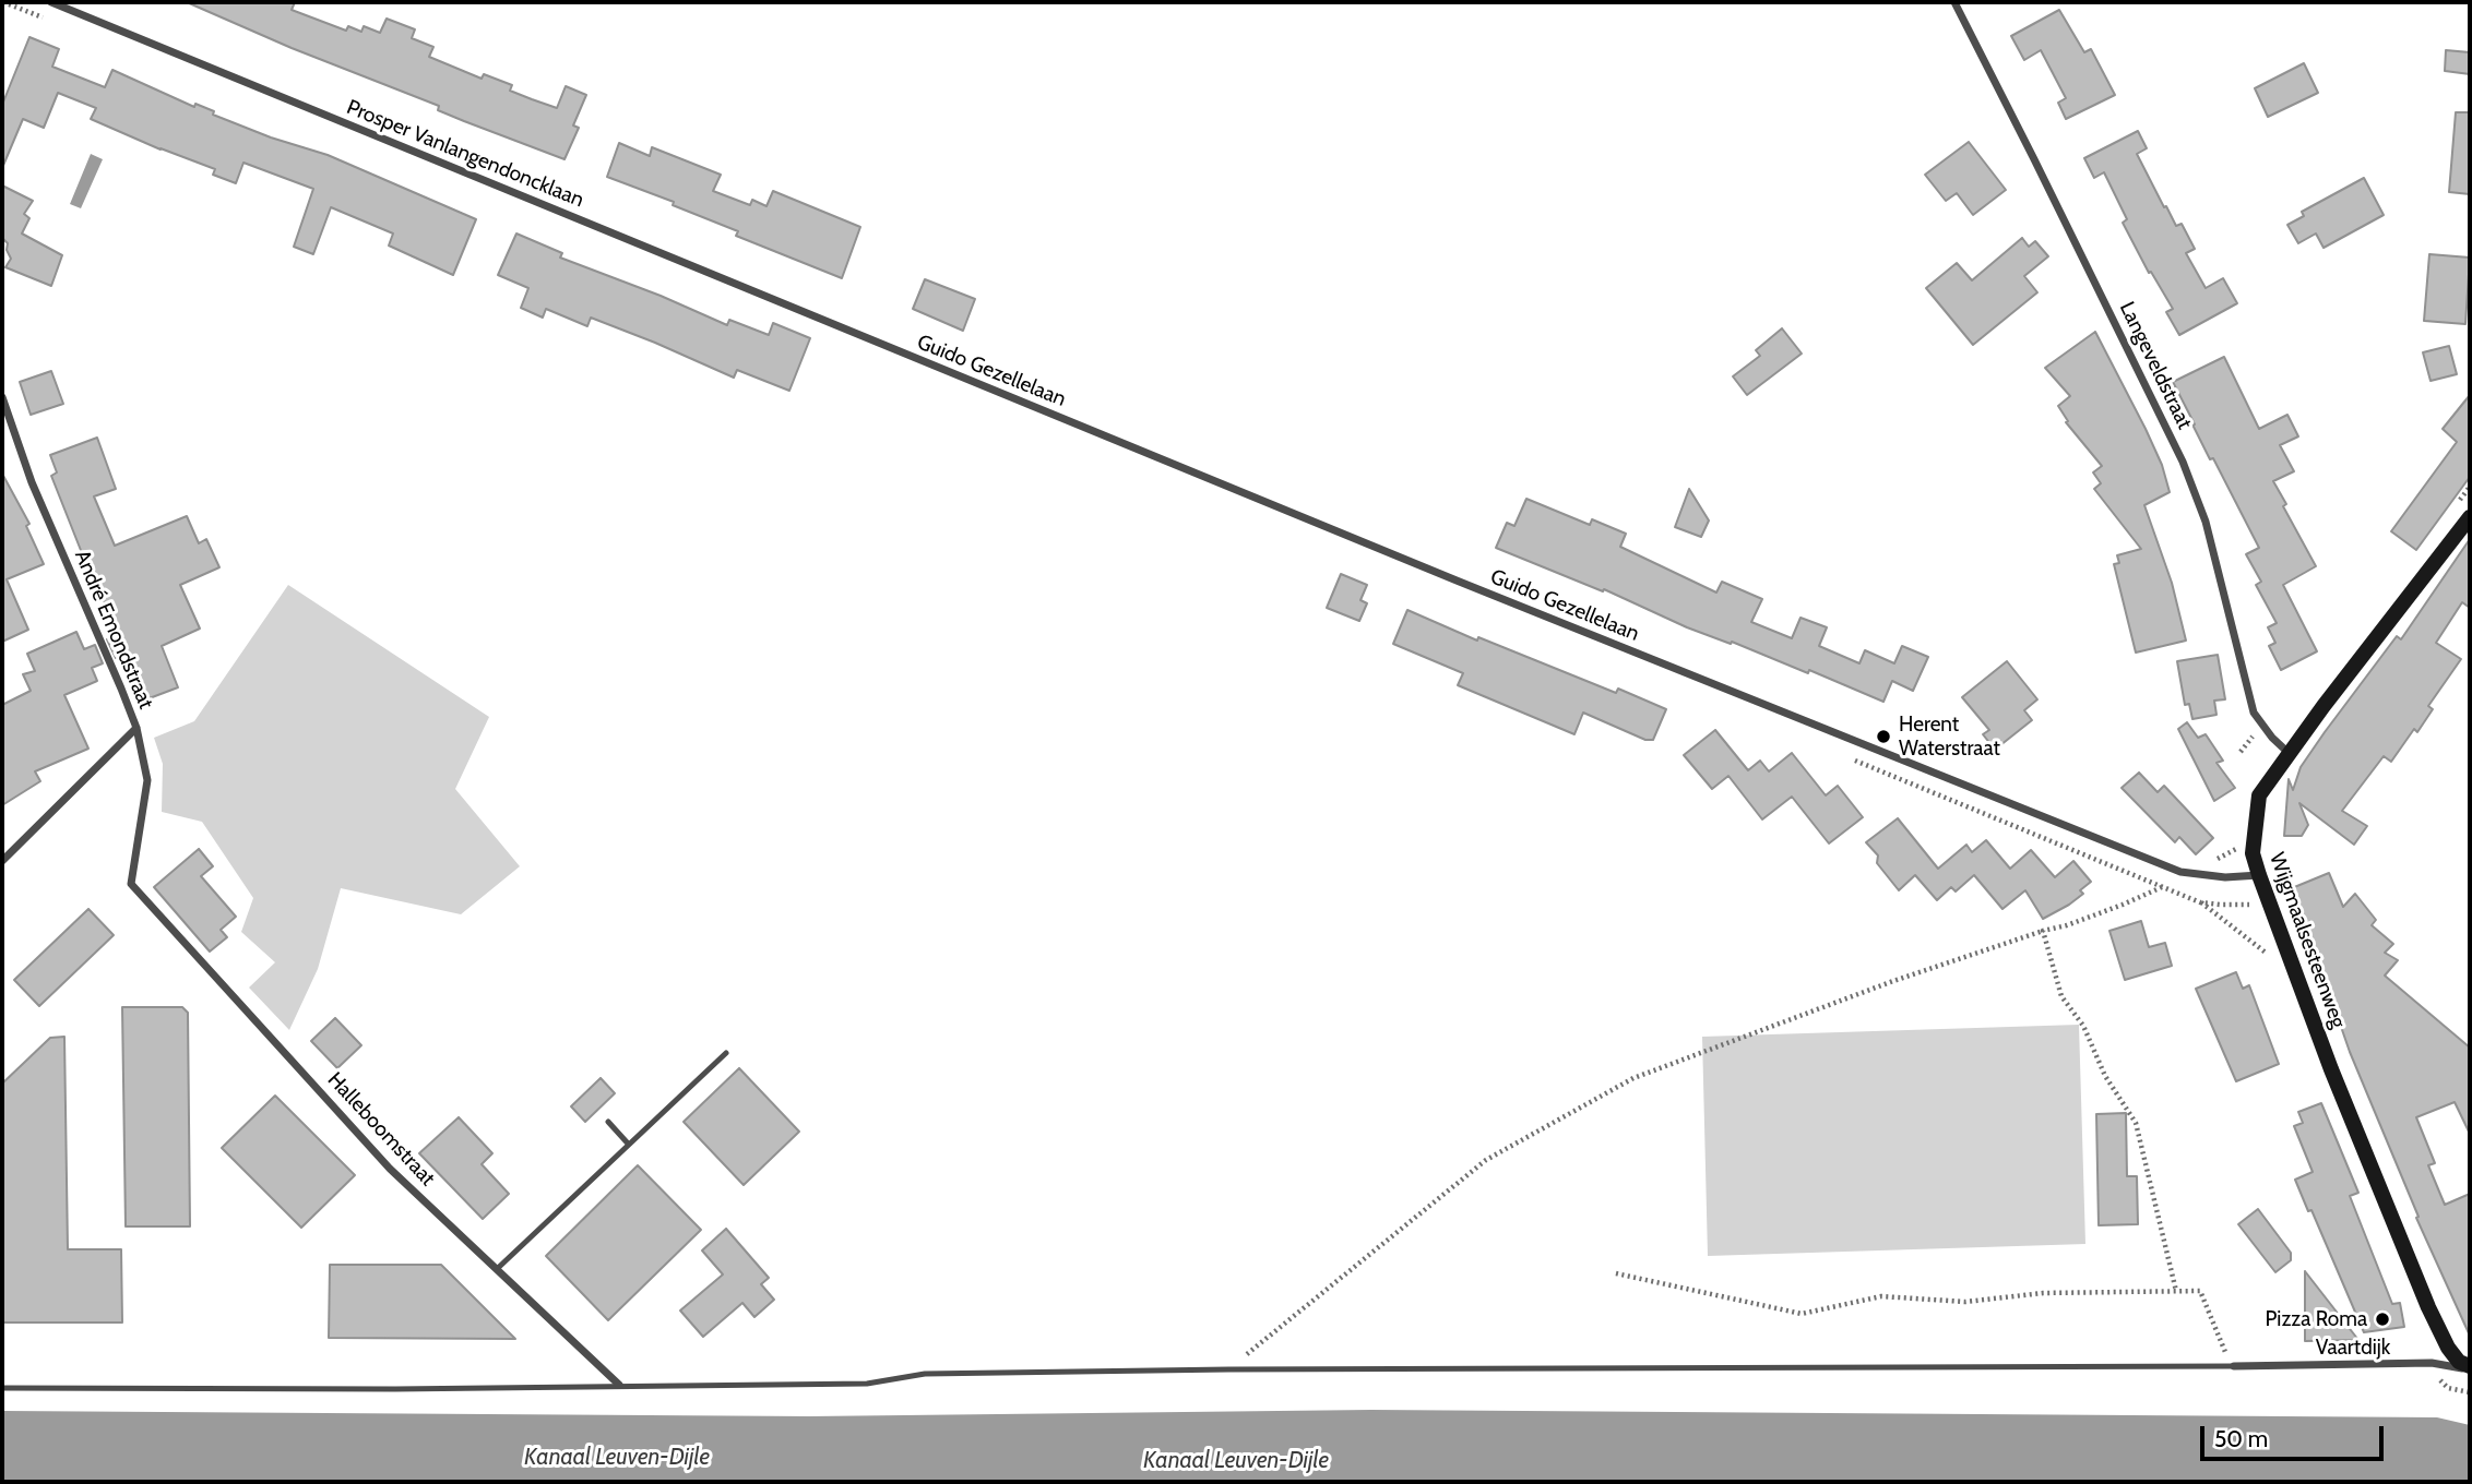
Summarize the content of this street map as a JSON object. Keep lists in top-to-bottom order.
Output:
{
  "streets": {
    "street": [
      "Prosper Vanlangendoncklaan",
      "Langeveldstraat",
      "Guido Gezellelaan",
      "André Emondstraat",
      "Wijgmaalsesteenweg",
      "Halleboomstraat",
      "Vaartdijk"
    ]
  },
  "crossings": [
    ["Prosper Vanlangendoncklaan", "Guido Gezellelaan"],
    ["Langeveldstraat", "Wijgmaalsesteenweg"],
    ["Guido Gezellelaan", "Wijgmaalsesteenweg"],
    ["André Emondstraat", "Halleboomstraat"],
    ["Wijgmaalsesteenweg", "Vaartdijk"]
  ],
  "water": ["Kanaal Leuven-Dijle"],
  "places": ["Herent Waterstraat", "Pizza Roma"],
  "scale_bar": "50 m"
}
